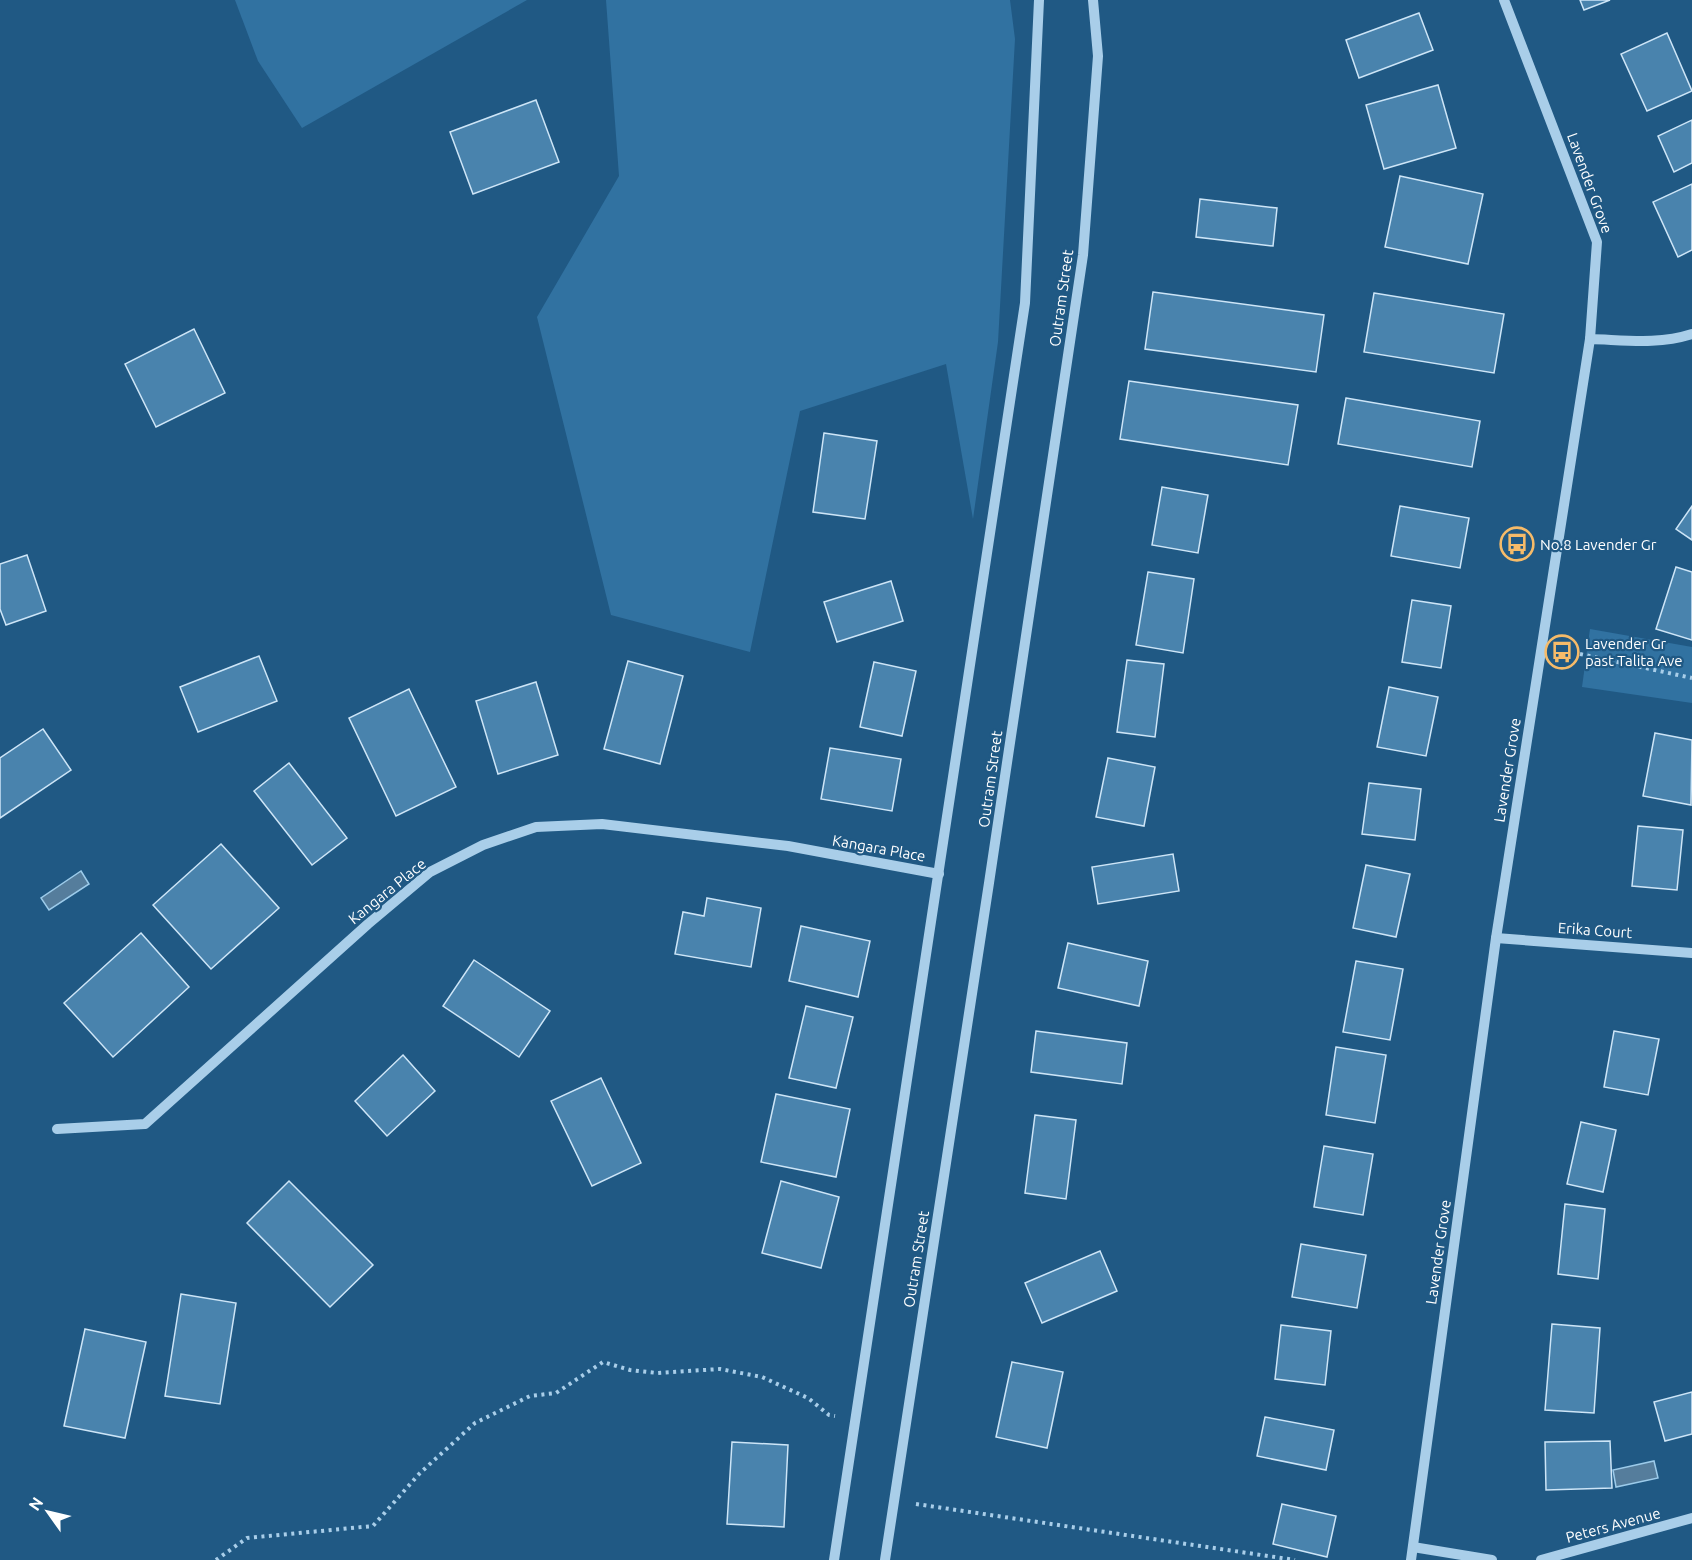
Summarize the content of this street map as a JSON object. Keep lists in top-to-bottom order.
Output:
{
  "streets": {
    "street": [
      "Lavender Grove",
      "Outram Street",
      "Kangara Place",
      "Erika Court",
      "Peters Avenue"
    ]
  },
  "crossings": [
    ["Lavender Grove", "Erika Court"]
  ],
  "places": {
    "bus stop": ["No.8 Lavender Gr", "Lavender Gr past Talita Ave"]
  },
  "north": "top left"
}
